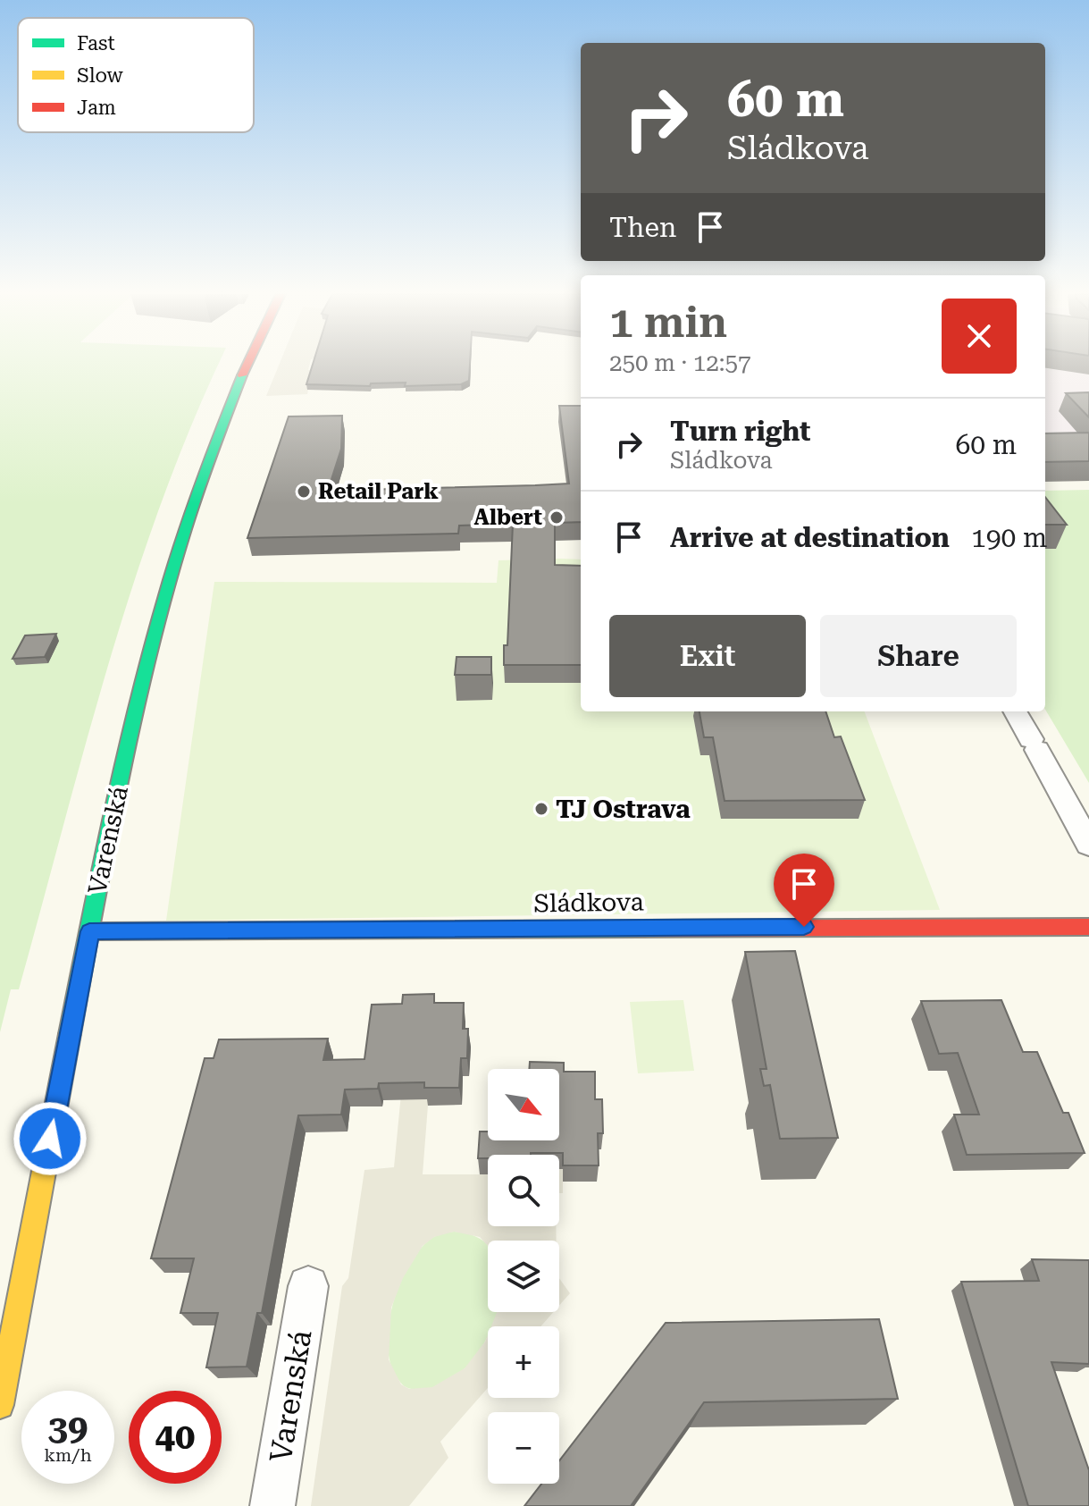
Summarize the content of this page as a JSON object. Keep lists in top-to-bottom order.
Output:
{
  "streets": {
    "street": ["Varenská", "Sládkova"]
  },
  "crossings": [
    ["Varenská", "Sládkova"]
  ],
  "places": ["Retail Park", "Albert", "TJ Ostrava"],
  "legend": ["Fast", "Slow", "Jam"],
  "north": "bottom right",
  "page": {
    "turn": ["60 m", "Sládkova"],
    "then": "Then",
    "heading": ["1 min", "250 m · 12:57"],
    "list": [
      {
        "name": "Turn right",
        "note": "Sládkova",
        "value": "60 m"
      },
      {
        "name": "Arrive at destination",
        "value": "190 m"
      }
    ],
    "buttons": ["Exit", "Share"],
    "map_buttons": ["+", "−"],
    "speed": "39 km/h",
    "limit": "40"
  }
}
